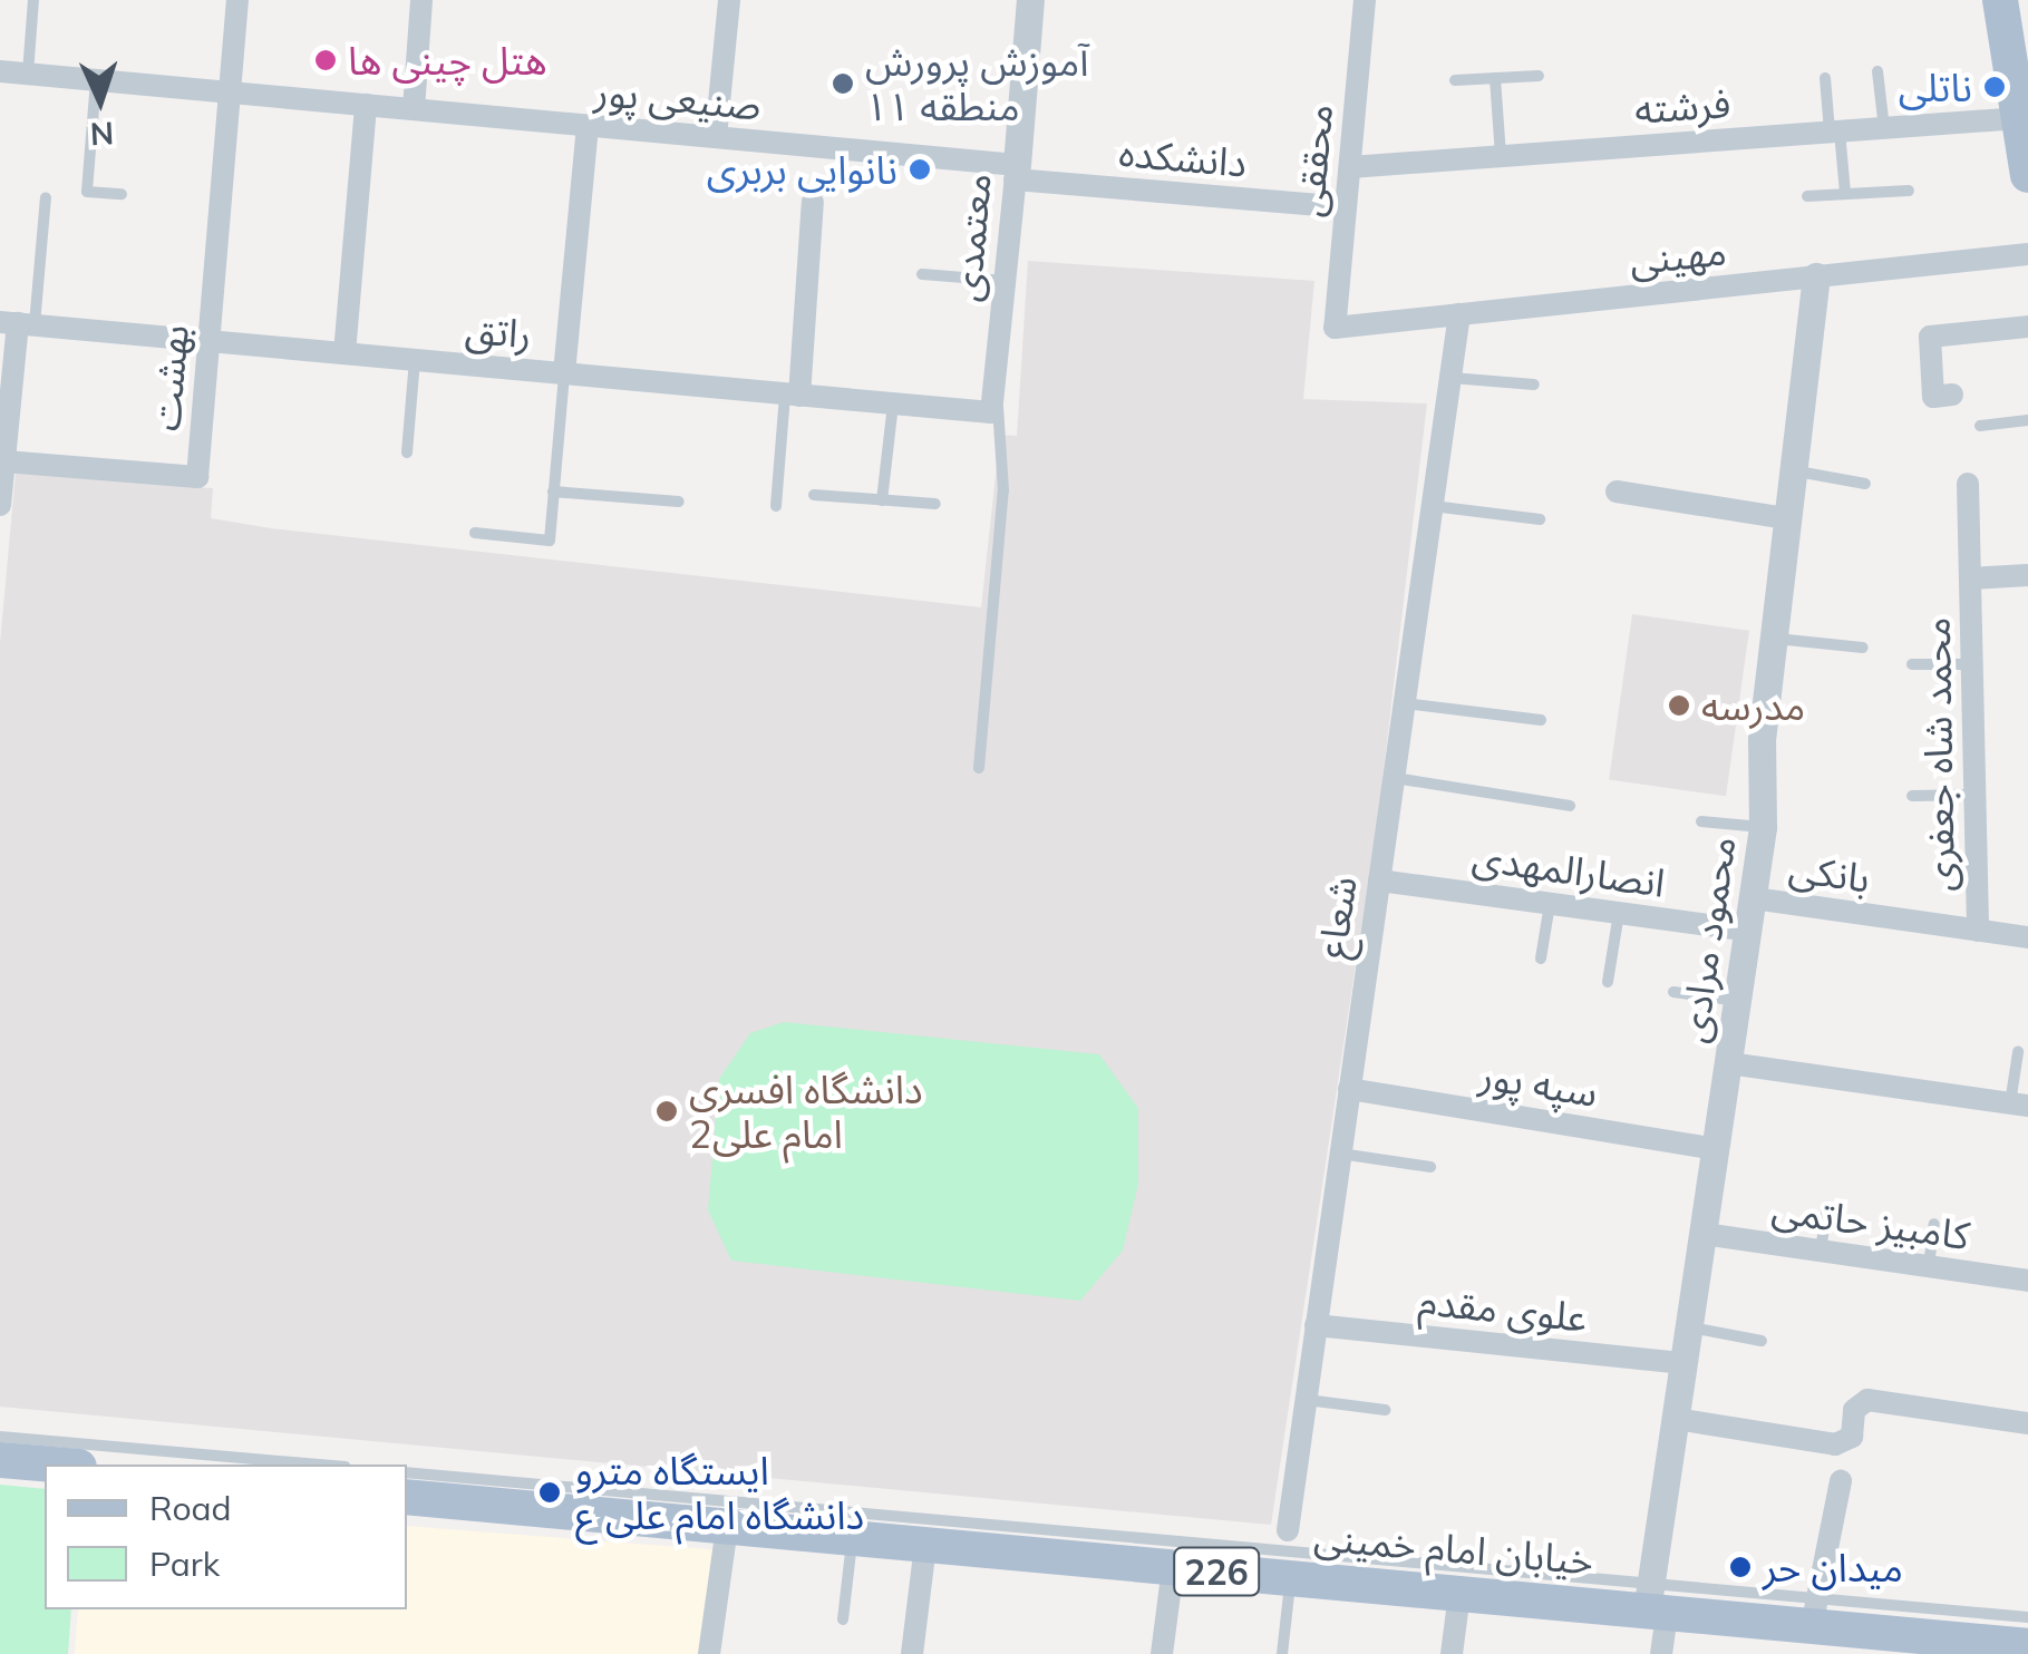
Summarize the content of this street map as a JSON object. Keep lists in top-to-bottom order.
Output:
{
  "streets": {
    "main road": ["خیابان امام خمینی", "226"],
    "street": [
      "صنیعی پور",
      "فرشته",
      "دانشکده",
      "محققی",
      "معتمدی",
      "مهینی",
      "راتق",
      "بهشت",
      "محمد شاه جعفری",
      "انصارالمهدی",
      "بانکی",
      "شعاع",
      "محمود مرادی",
      "سپه پور",
      "کامبیز حاتمی",
      "علوی مقدم"
    ]
  },
  "crossings": [
    ["صنیعی پور", "دانشکده"],
    ["صنیعی پور", "معتمدی"],
    ["صنیعی پور", "بهشت"],
    ["فرشته", "محققی"],
    ["دانشکده", "محققی"],
    ["دانشکده", "معتمدی"],
    ["محققی", "مهینی"],
    ["معتمدی", "راتق"],
    ["مهینی", "شعاع"],
    ["مهینی", "محمود مرادی"],
    ["راتق", "بهشت"],
    ["محمد شاه جعفری", "بانکی"],
    ["انصارالمهدی", "شعاع"],
    ["انصارالمهدی", "محمود مرادی"],
    ["بانکی", "محمود مرادی"],
    ["شعاع", "سپه پور"],
    ["شعاع", "علوی مقدم"],
    ["محمود مرادی", "سپه پور"],
    ["محمود مرادی", "کامبیز حاتمی"],
    ["محمود مرادی", "علوی مقدم"],
    ["محمود مرادی", "خیابان امام خمینی"]
  ],
  "places": [
    "هتل چینی ها",
    "آموزش پرورش منطقه ۱۱",
    "ناتلی",
    "نانوایی بربری",
    "مدرسه",
    "دانشگاه افسری امام علی2",
    "ایستگاه مترو دانشگاه امام علی ع",
    "میدان حر"
  ],
  "legend": ["Road", "Park"],
  "north": "bottom"
}
